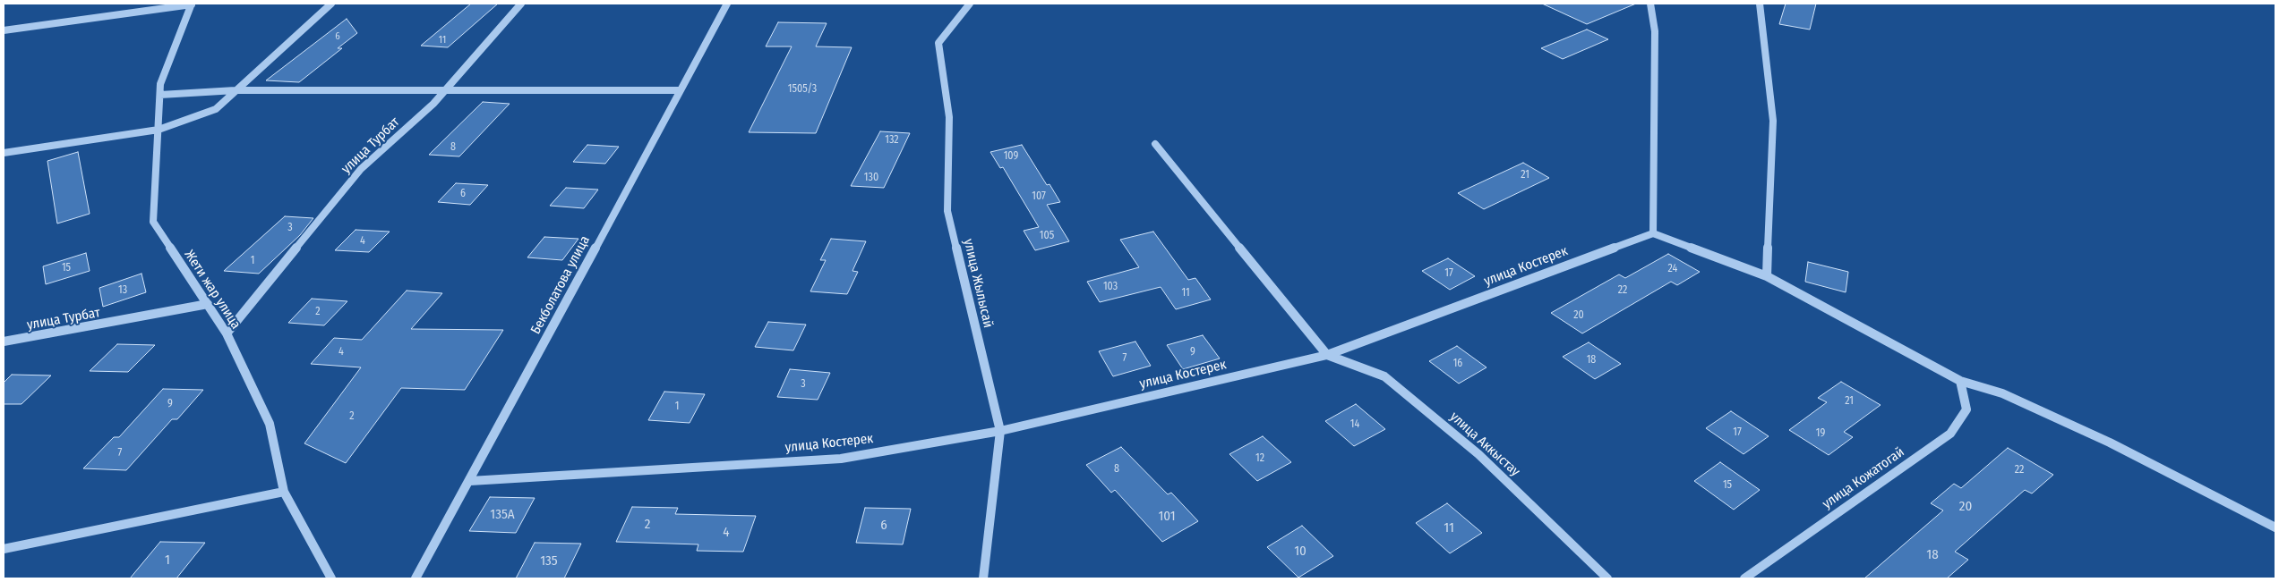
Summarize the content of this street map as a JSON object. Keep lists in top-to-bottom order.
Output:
{
  "streets": {
    "street": [
      "улица Турбат",
      "улица Костерек",
      "улица Жылысай",
      "Бекболатова улица",
      "Жети жар улица",
      "улица Аккыстау",
      "улица Кожатогай"
    ]
  },
  "crossings": [
    ["улица Турбат", "Жети жар улица"],
    ["улица Костерек", "улица Жылысай"],
    ["улица Костерек", "Бекболатова улица"],
    ["улица Костерек", "улица Аккыстау"]
  ],
  "house_numbers": [
    "6",
    "11",
    "1505/3",
    "132",
    "8",
    "109",
    "21",
    "130",
    "6",
    "107",
    "3",
    "105",
    "4",
    "1",
    "15",
    "24",
    "17",
    "103",
    "13",
    "22",
    "11",
    "2",
    "20",
    "4",
    "9",
    "7",
    "18",
    "16",
    "3",
    "21",
    "9",
    "1",
    "2",
    "14",
    "17",
    "19",
    "7",
    "12",
    "8",
    "22",
    "15",
    "20",
    "135А",
    "101",
    "2",
    "6",
    "11",
    "4",
    "10",
    "18",
    "1",
    "135"
  ]
}
